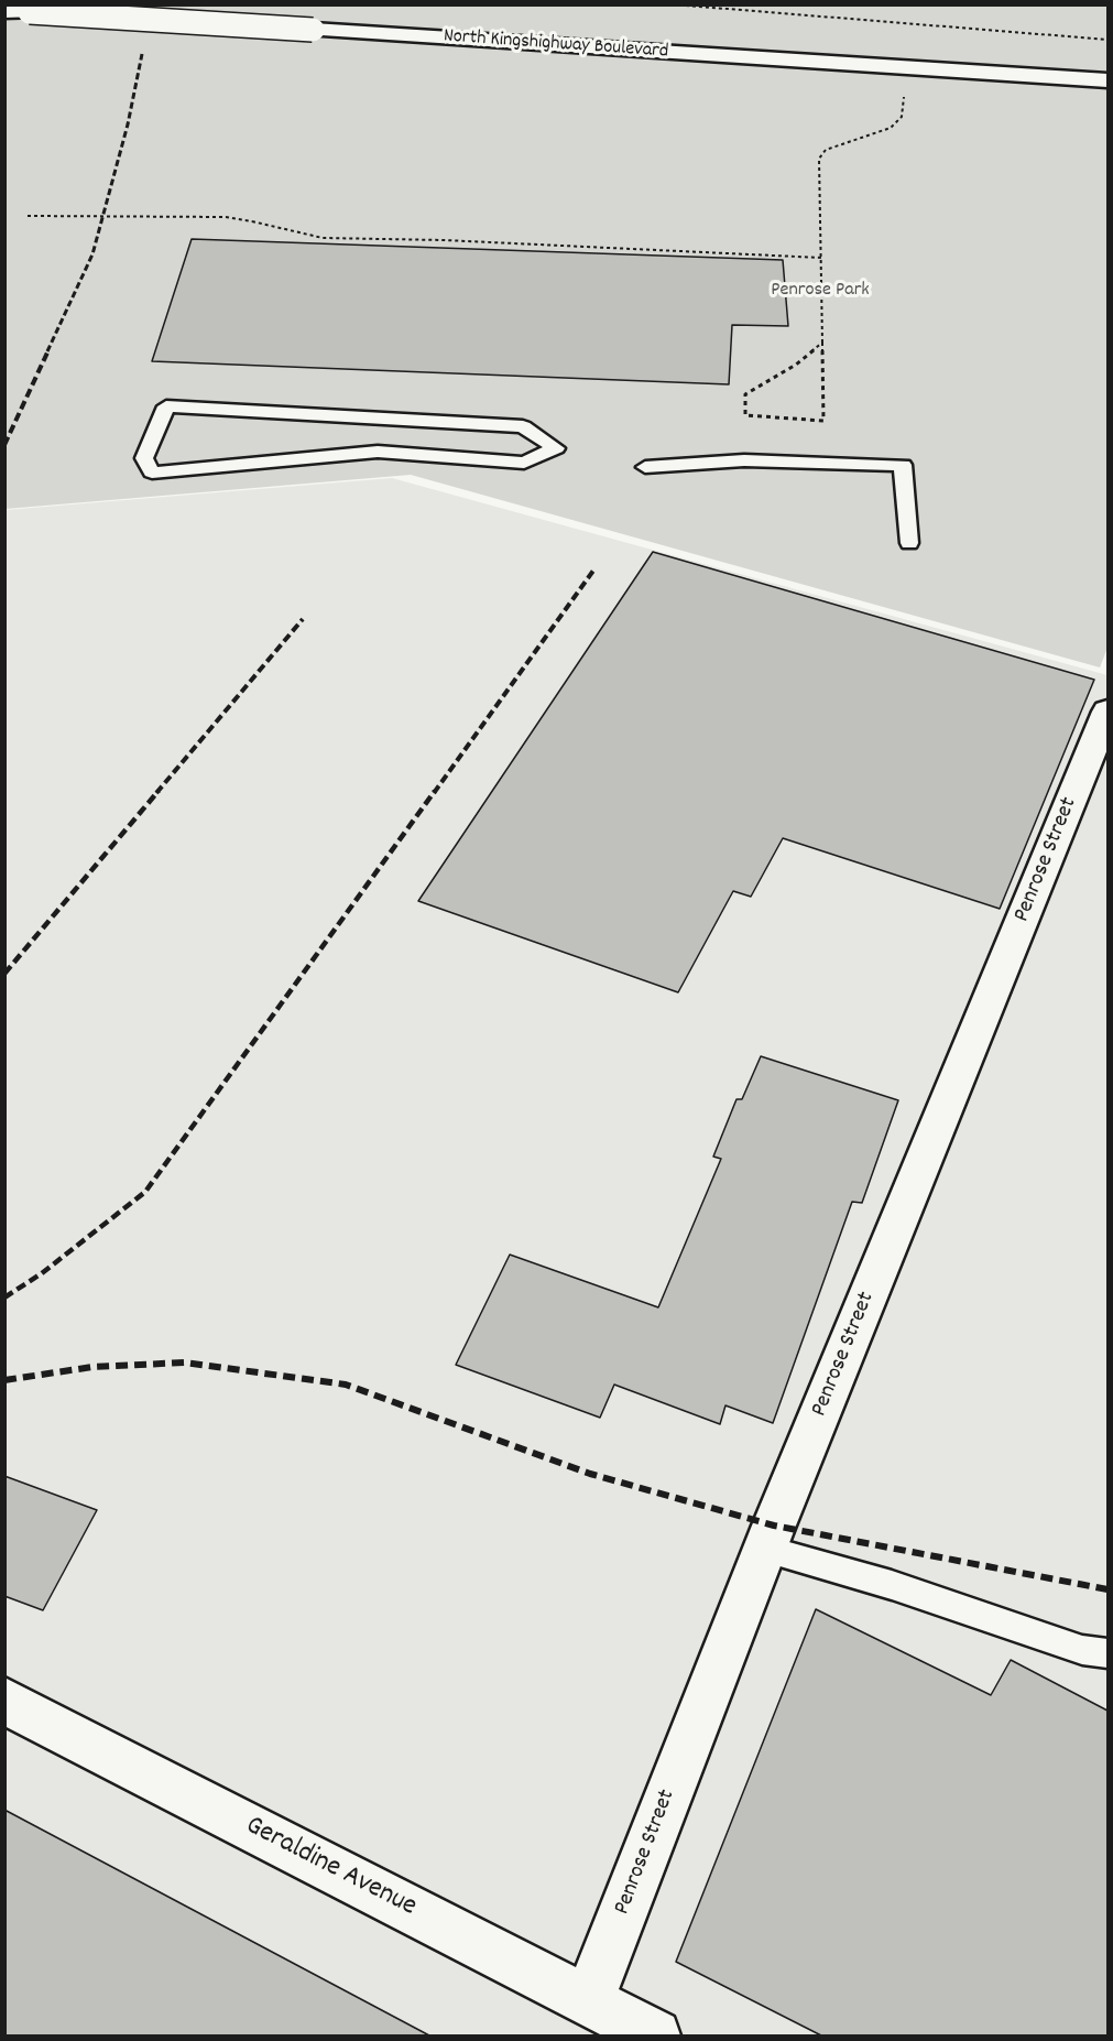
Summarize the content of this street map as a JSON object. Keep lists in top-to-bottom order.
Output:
{
  "streets": {
    "street": ["North Kingshighway Boulevard", "Penrose Street", "Geraldine Avenue"]
  },
  "crossings": [
    ["Penrose Street", "Geraldine Avenue"]
  ],
  "parks": ["Penrose Park"]
}
